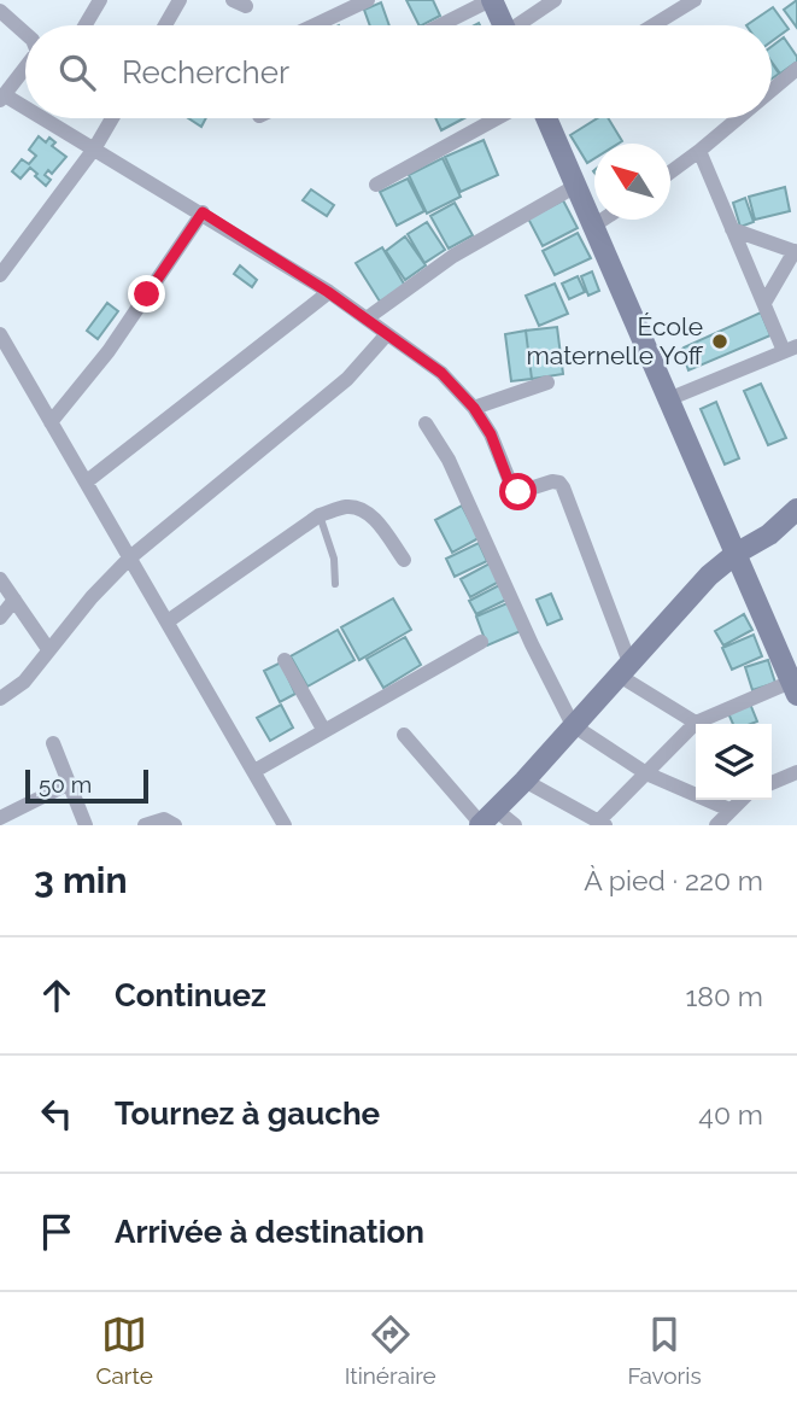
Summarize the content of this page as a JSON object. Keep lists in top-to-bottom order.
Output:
{
  "places": ["École maternelle Yoff"],
  "scale_bar": "50 m",
  "north": "top left",
  "page": {
    "search": "Rechercher",
    "scale": "50 m",
    "heading": ["3 min", "À pied · 220 m"],
    "list": [
      ["Continuez", "180 m"],
      ["Tournez à gauche", "40 m"],
      "Arrivée à destination"
    ],
    "nav": ["Carte", "Itinéraire", "Favoris"]
  }
}
